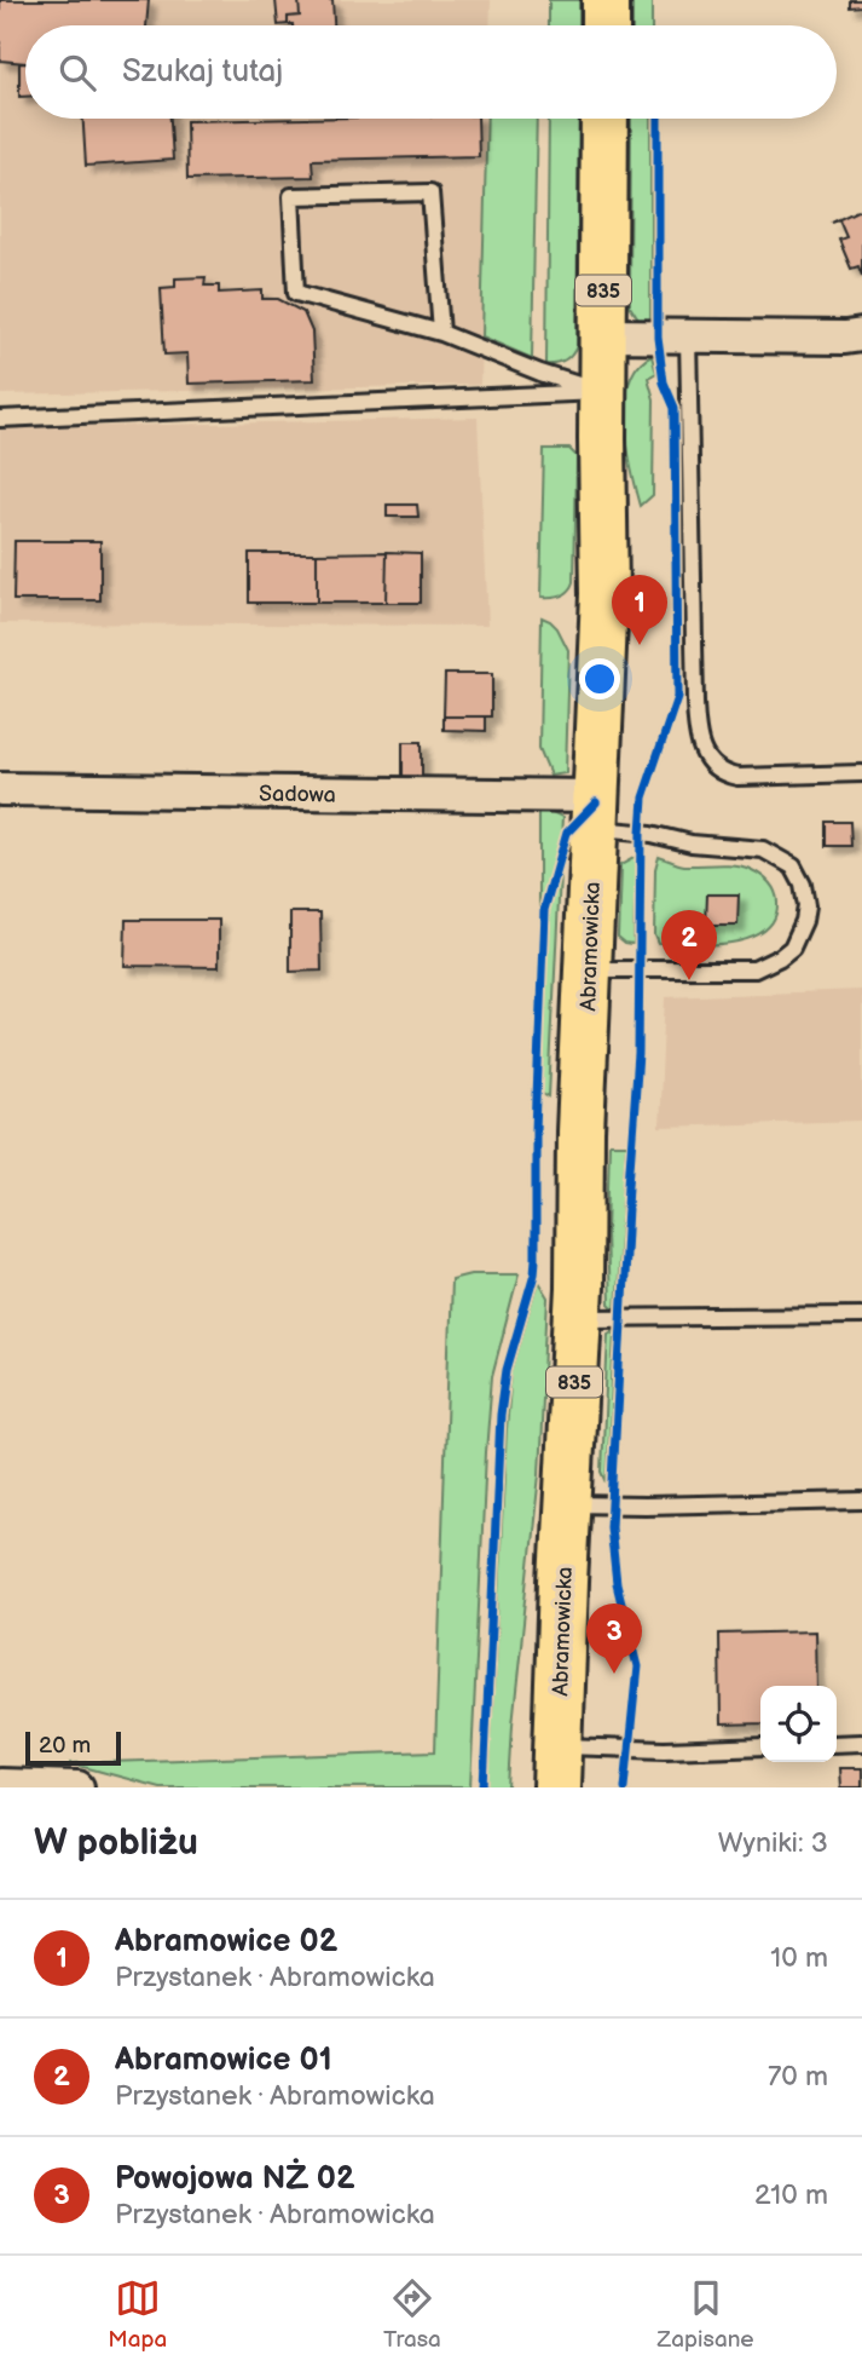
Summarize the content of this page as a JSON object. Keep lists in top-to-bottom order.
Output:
{
  "streets": {
    "main road": ["835", "Abramowicka"],
    "street": ["Sadowa"]
  },
  "crossings": [
    ["Sadowa", "Abramowicka"]
  ],
  "scale_bar": "20 m",
  "page": {
    "search": "Szukaj tutaj",
    "pins": ["1", "2", "3"],
    "scale": "20 m",
    "heading": ["W pobliżu", "Wyniki: 3"],
    "list": [
      {
        "mark": "1",
        "name": "Abramowice 02",
        "note": "Przystanek · Abramowicka",
        "value": "10 m"
      },
      {
        "mark": "2",
        "name": "Abramowice 01",
        "note": "Przystanek · Abramowicka",
        "value": "70 m"
      },
      {
        "mark": "3",
        "name": "Powojowa NŻ 02",
        "note": "Przystanek · Abramowicka",
        "value": "210 m"
      }
    ],
    "nav": ["Mapa", "Trasa", "Zapisane"]
  }
}
